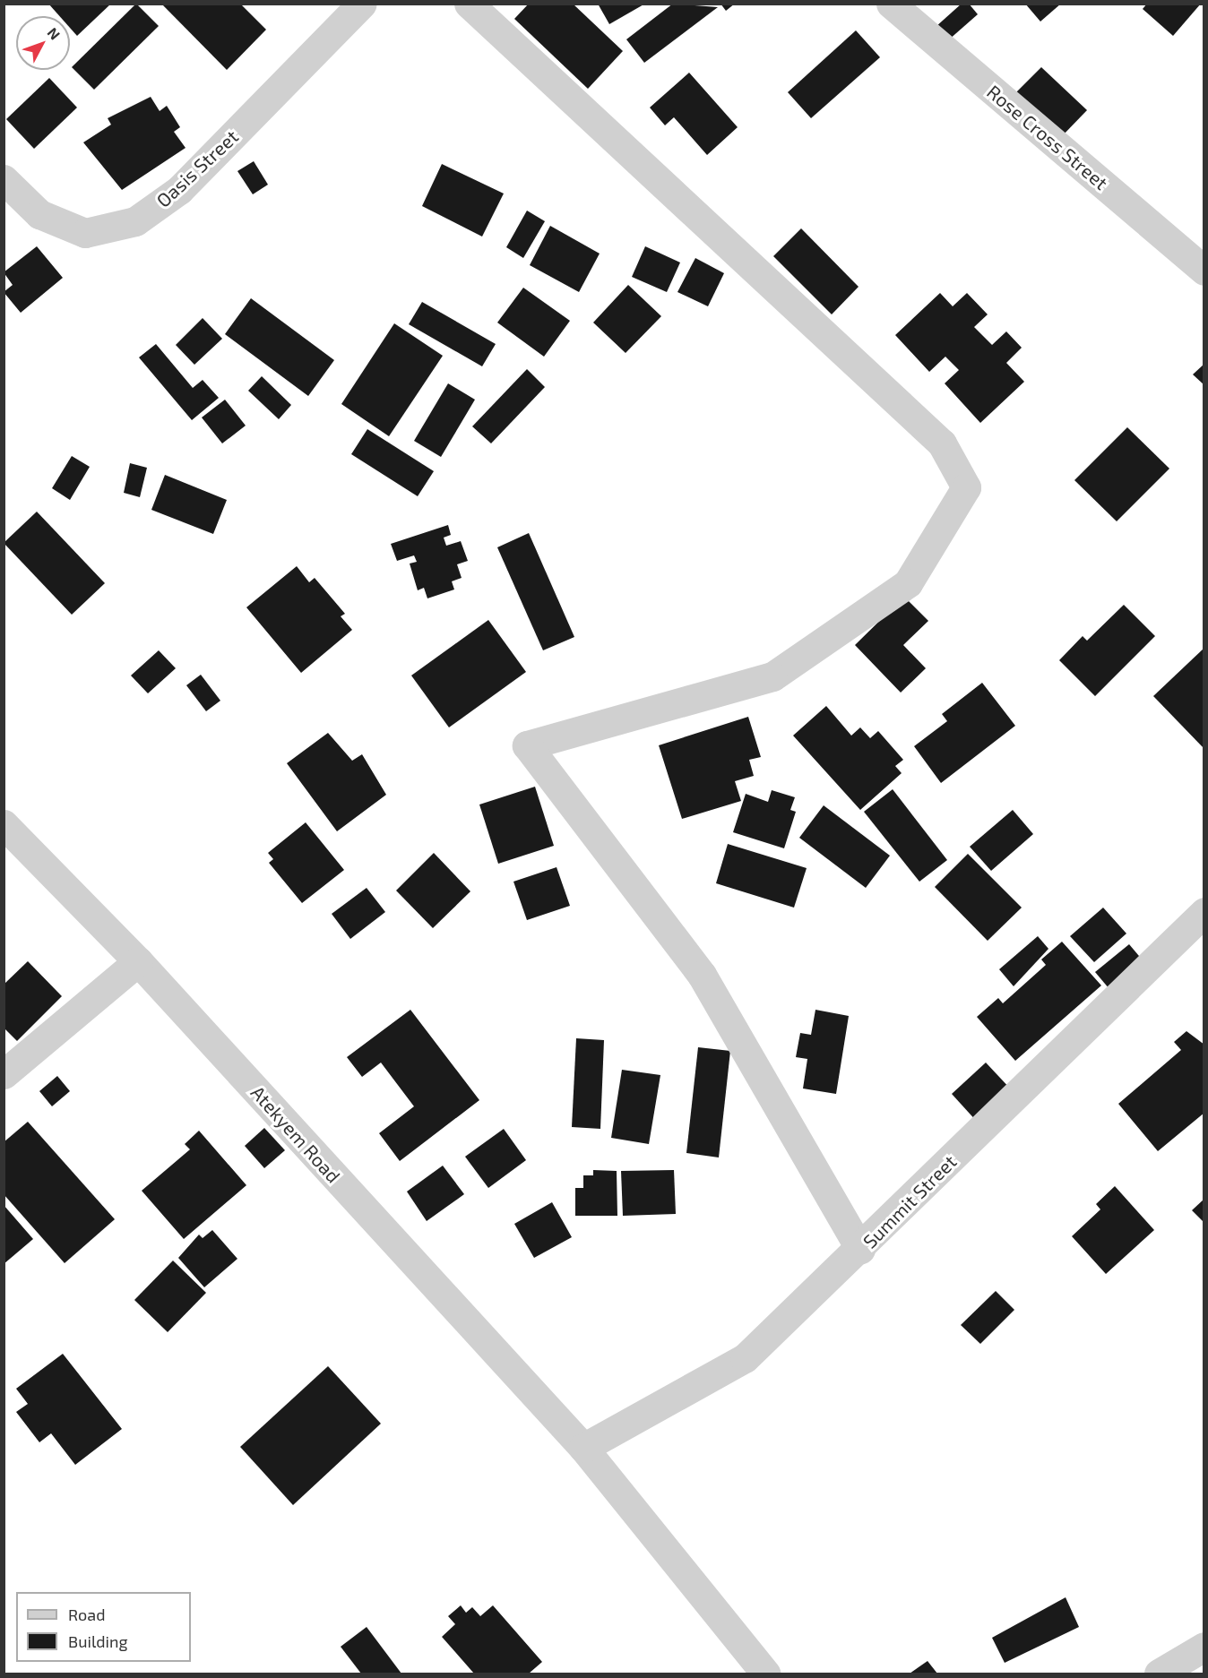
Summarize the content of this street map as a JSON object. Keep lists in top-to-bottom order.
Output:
{
  "streets": {
    "street": [
      "Rose Cross Street",
      "Oasis Street",
      "Atekyem Road",
      "Summit Street"
    ]
  },
  "crossings": [
    ["Atekyem Road", "Summit Street"]
  ],
  "legend": ["Road", "Building"],
  "north": "top right"
}
